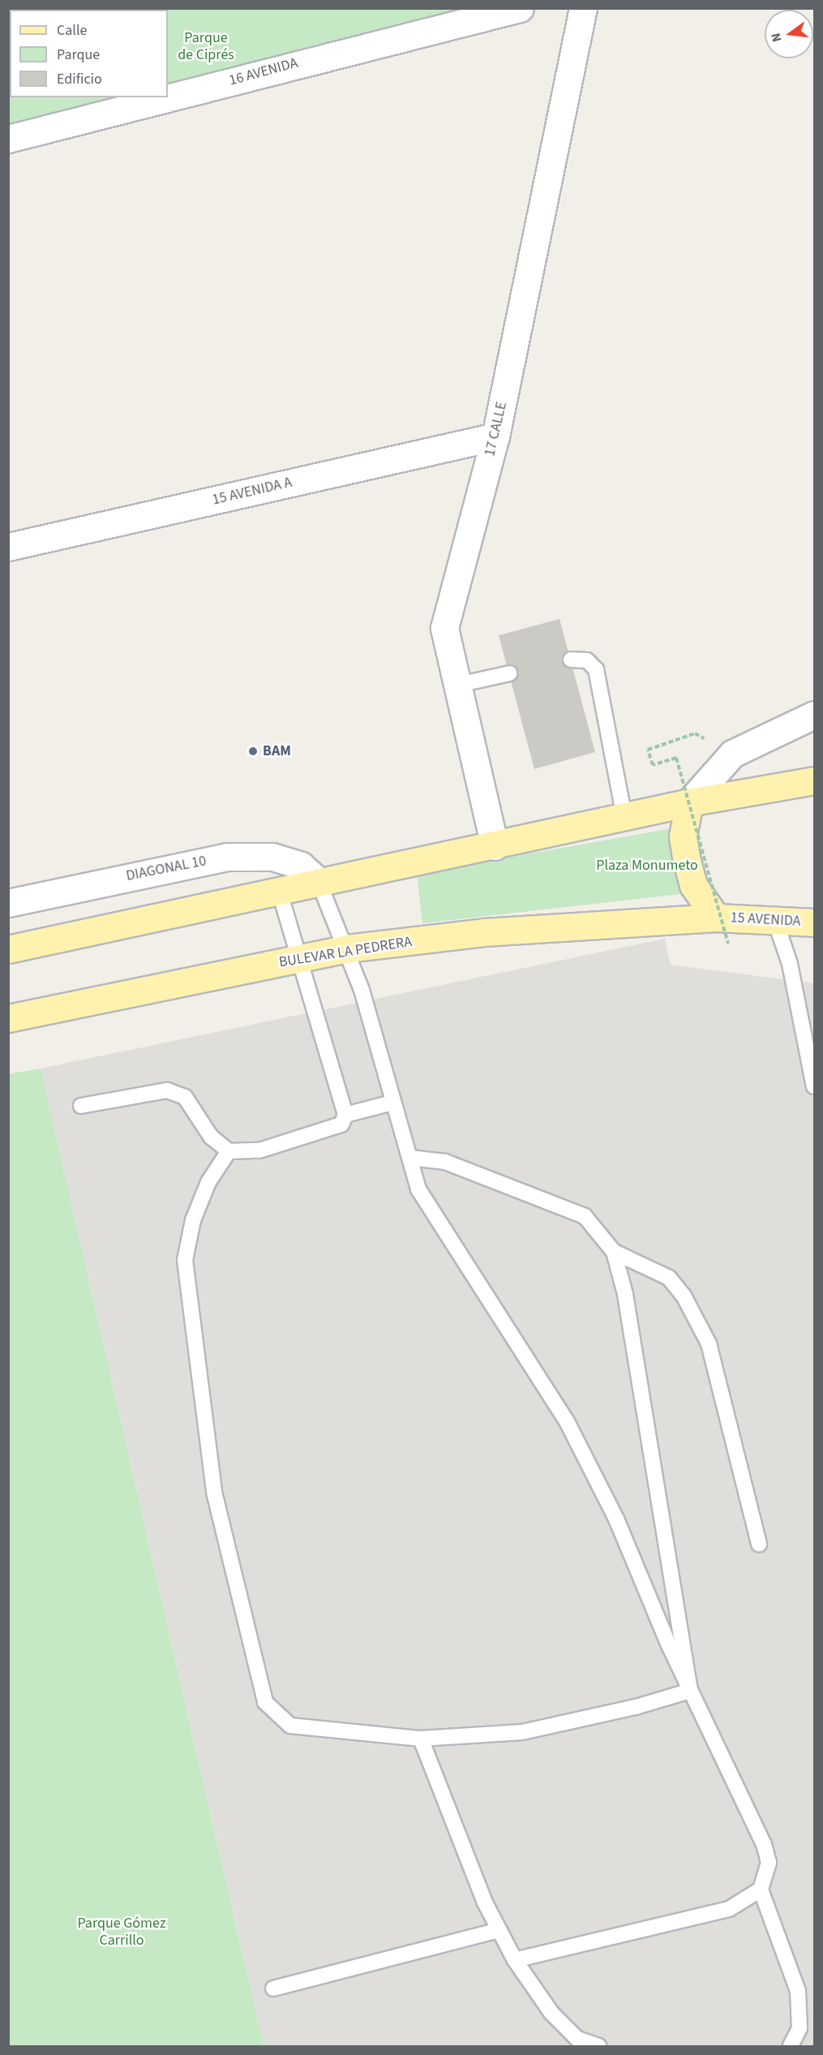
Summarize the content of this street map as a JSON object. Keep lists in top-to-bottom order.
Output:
{
  "streets": {
    "main road": ["15 AVENIDA", "BULEVAR LA PEDRERA"],
    "street": [
      "16 AVENIDA",
      "17 CALLE",
      "15 AVENIDA A",
      "DIAGONAL 10"
    ]
  },
  "crossings": [
    ["17 CALLE", "15 AVENIDA A"],
    ["15 AVENIDA", "BULEVAR LA PEDRERA"]
  ],
  "parks": ["Parque de Ciprés", "Plaza Monumeto", "Parque Gómez Carrillo"],
  "places": ["BAM"],
  "legend": ["Calle", "Parque", "Edificio"],
  "north": "left"
}
